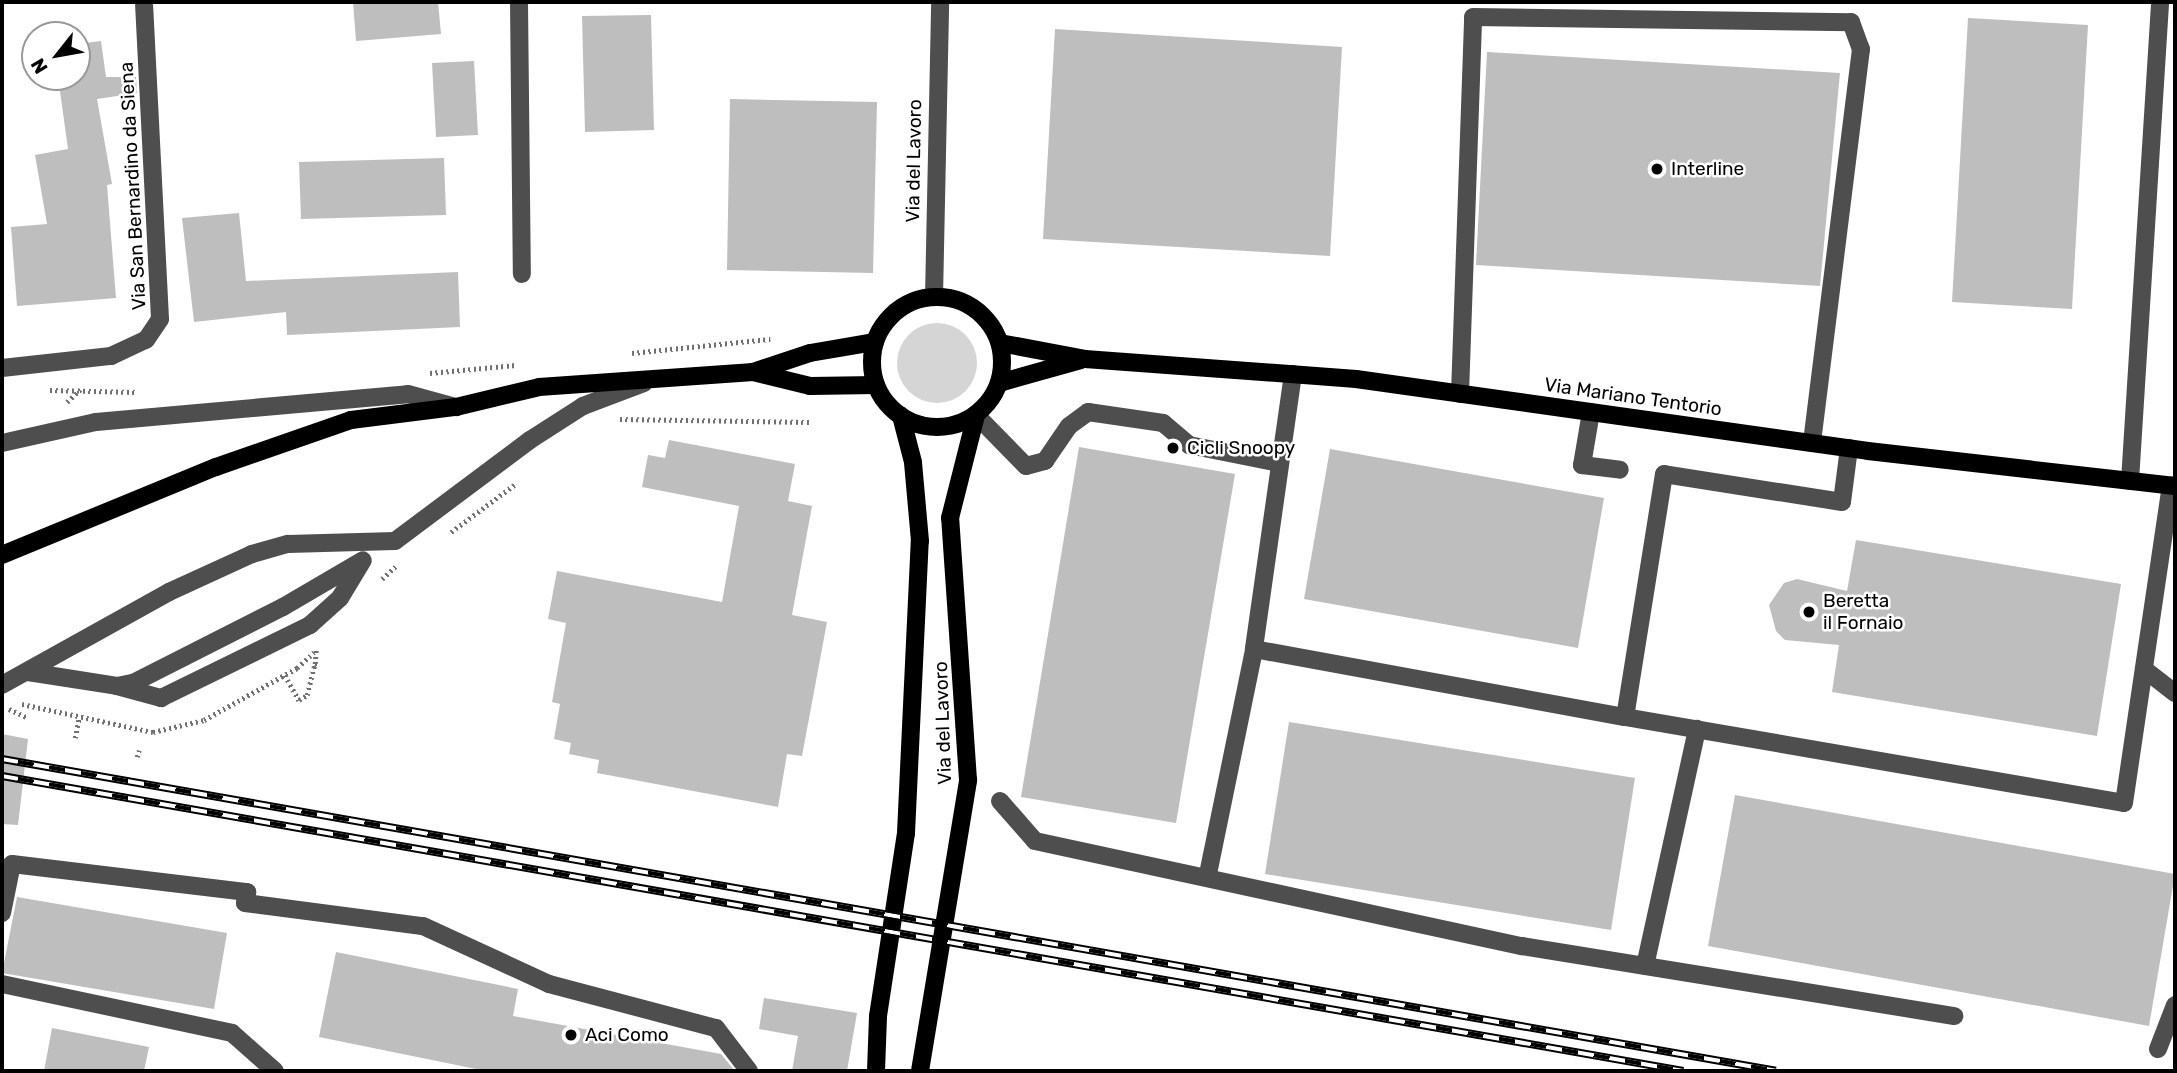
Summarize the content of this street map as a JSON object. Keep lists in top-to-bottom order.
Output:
{
  "streets": {
    "main road": ["Via del Lavoro", "Via Mariano Tentorio"],
    "street": ["Via San Bernardino da Siena"]
  },
  "places": [
    "Interline",
    "Cicli Snoopy",
    "Beretta il Fornaio",
    "Aci Como"
  ],
  "north": "bottom left"
}
